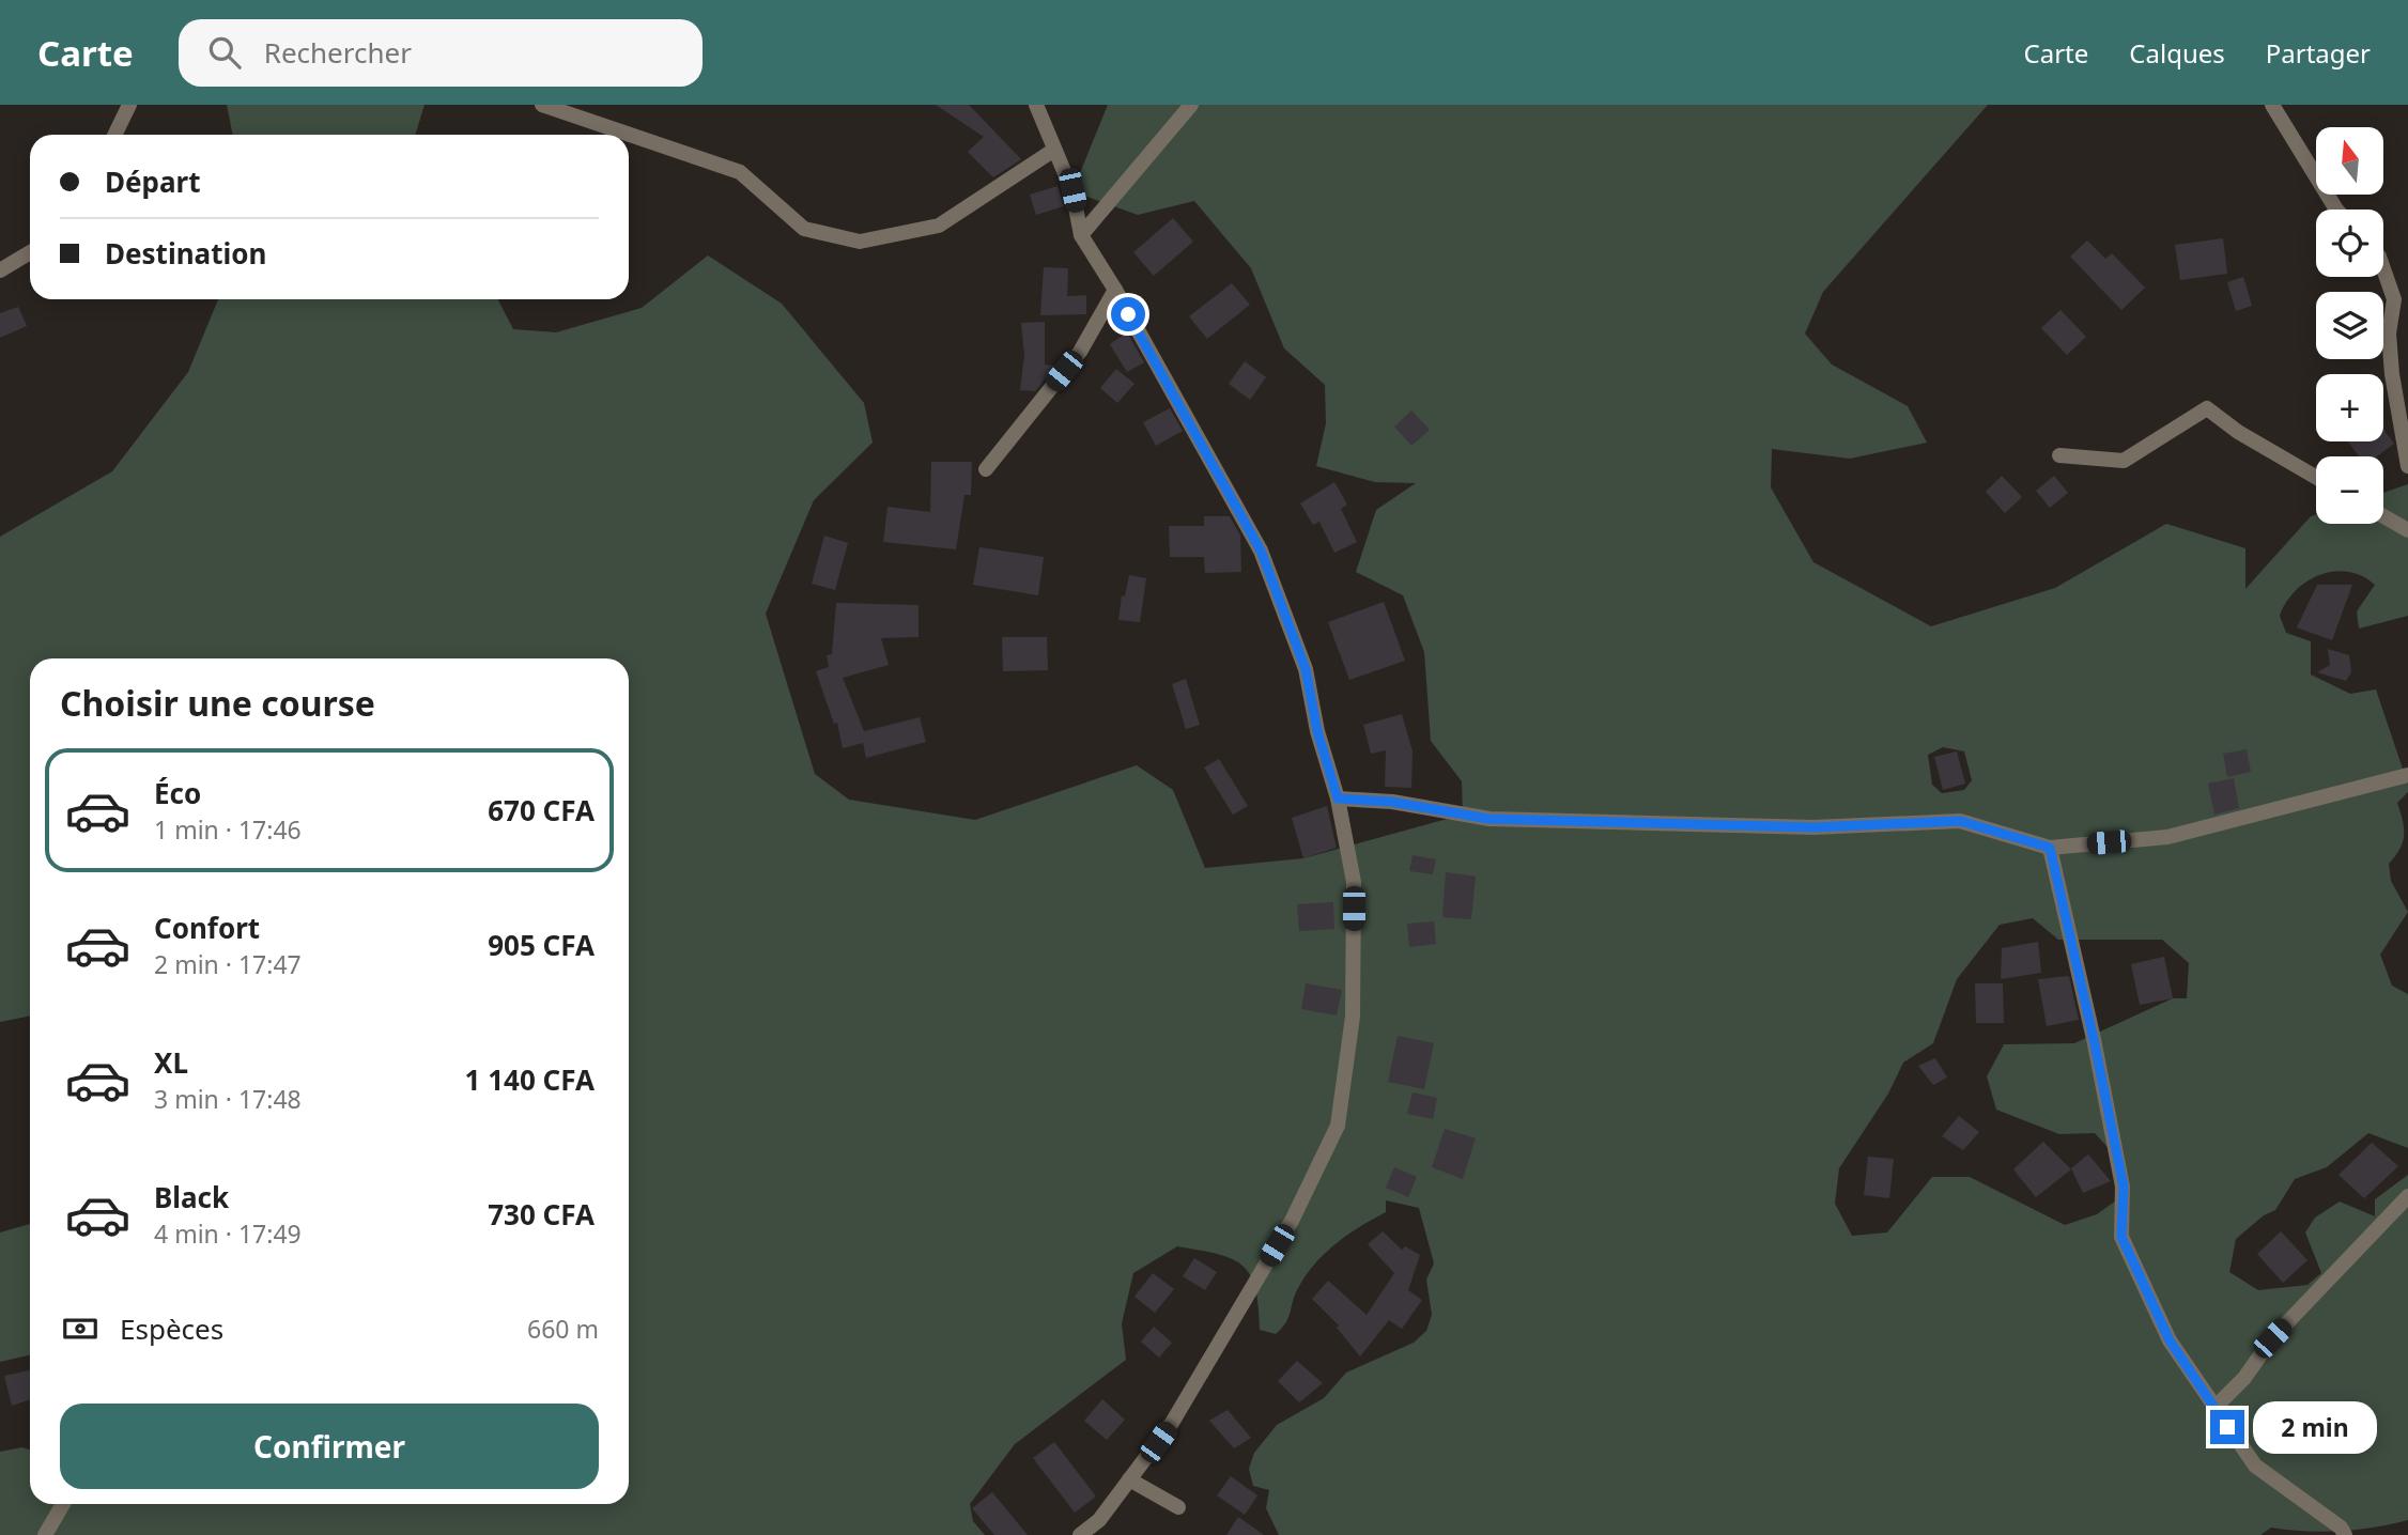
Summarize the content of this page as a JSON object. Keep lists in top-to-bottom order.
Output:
{
  "north": "top",
  "page": {
    "header": "Carte",
    "search": "Rechercher",
    "nav": ["Carte", "Calques", "Partager"],
    "map_buttons": ["+", "−"],
    "banner": ["Départ", "Destination"],
    "heading": "Choisir une course",
    "list": [
      {
        "name": "Éco",
        "note": "1 min · 17:46",
        "value": "670 CFA"
      },
      {
        "name": "Confort",
        "note": "2 min · 17:47",
        "value": "905 CFA"
      },
      {
        "name": "XL",
        "note": "3 min · 17:48",
        "value": "1 140 CFA"
      },
      {
        "name": "Black",
        "note": "4 min · 17:49",
        "value": "730 CFA"
      }
    ],
    "pay": ["Espèces", "660 m"],
    "buttons": "Confirmer",
    "bubble": "2 min"
  }
}
